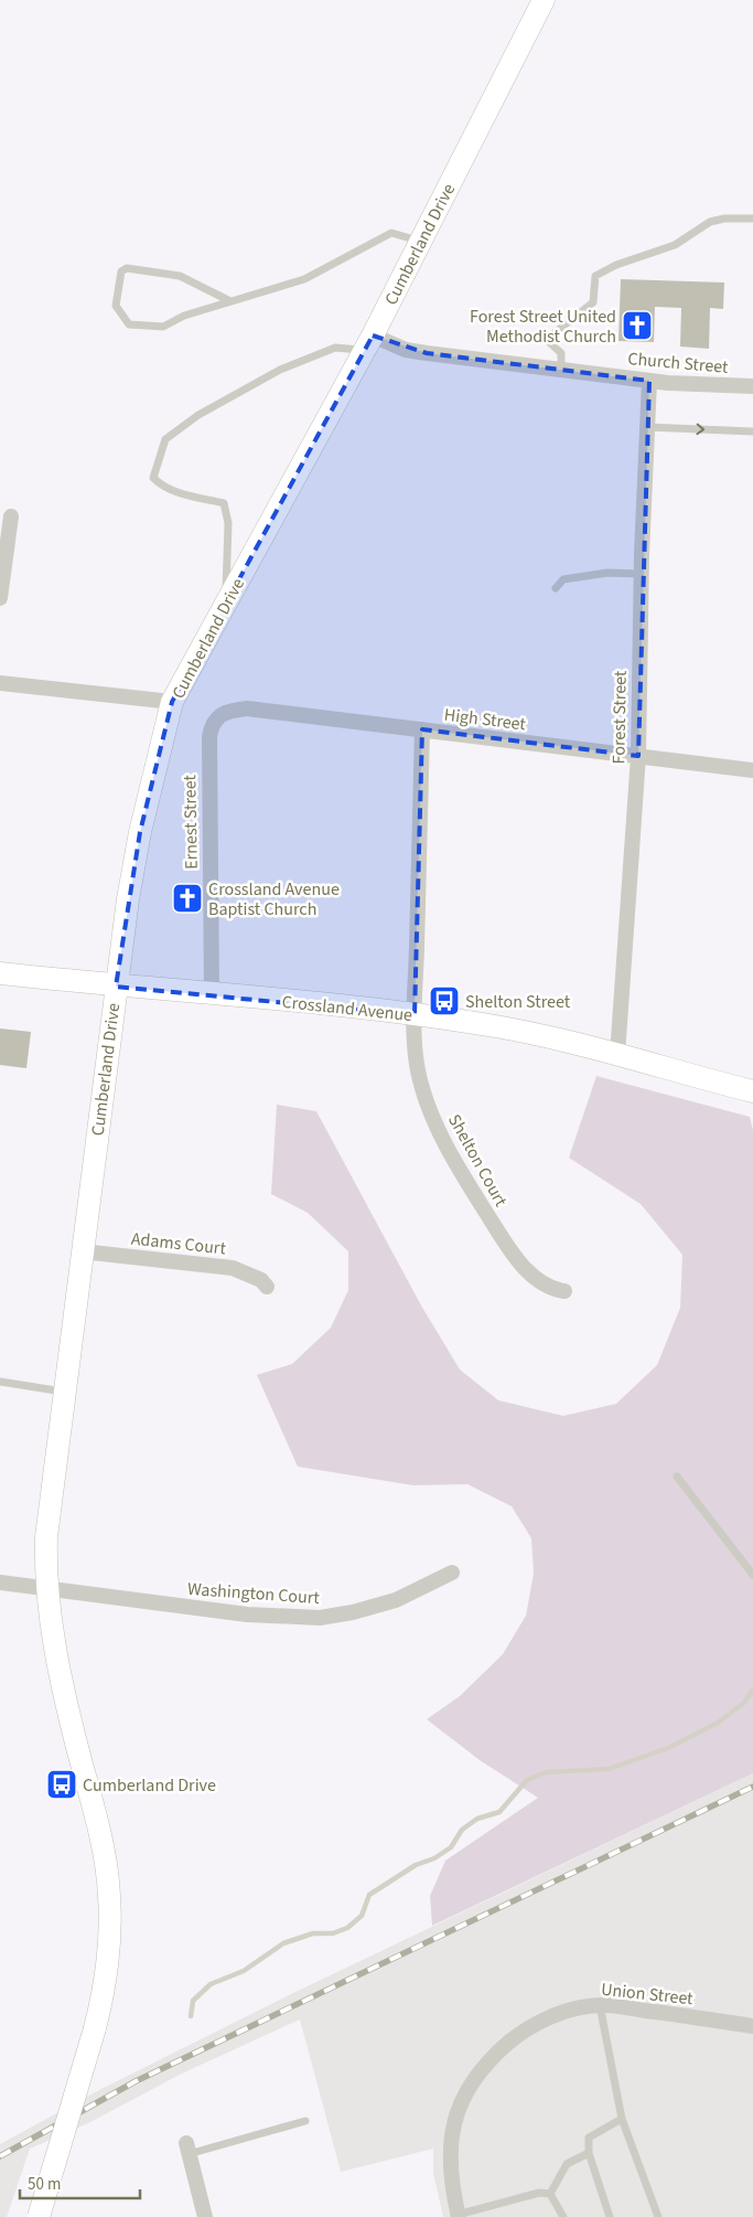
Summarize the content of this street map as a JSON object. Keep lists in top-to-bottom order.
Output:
{
  "streets": {
    "main road": ["Cumberland Drive", "Crossland Avenue"],
    "street": [
      "Church Street",
      "Forest Street",
      "High Street",
      "Ernest Street",
      "Shelton Court",
      "Adams Court",
      "Washington Court",
      "Union Street"
    ]
  },
  "crossings": [
    ["Cumberland Drive", "Church Street"],
    ["Cumberland Drive", "Crossland Avenue"],
    ["Cumberland Drive", "Adams Court"],
    ["Cumberland Drive", "Washington Court"],
    ["Church Street", "Forest Street"],
    ["Forest Street", "High Street"],
    ["Forest Street", "Crossland Avenue"],
    ["High Street", "Ernest Street"],
    ["Ernest Street", "Crossland Avenue"],
    ["Crossland Avenue", "Shelton Court"]
  ],
  "places": {
    "church": ["Forest Street United Methodist Church", "Crossland Avenue Baptist Church"],
    "bus stop": ["Shelton Street", "Cumberland Drive"]
  },
  "scale_bar": "50 m"
}
